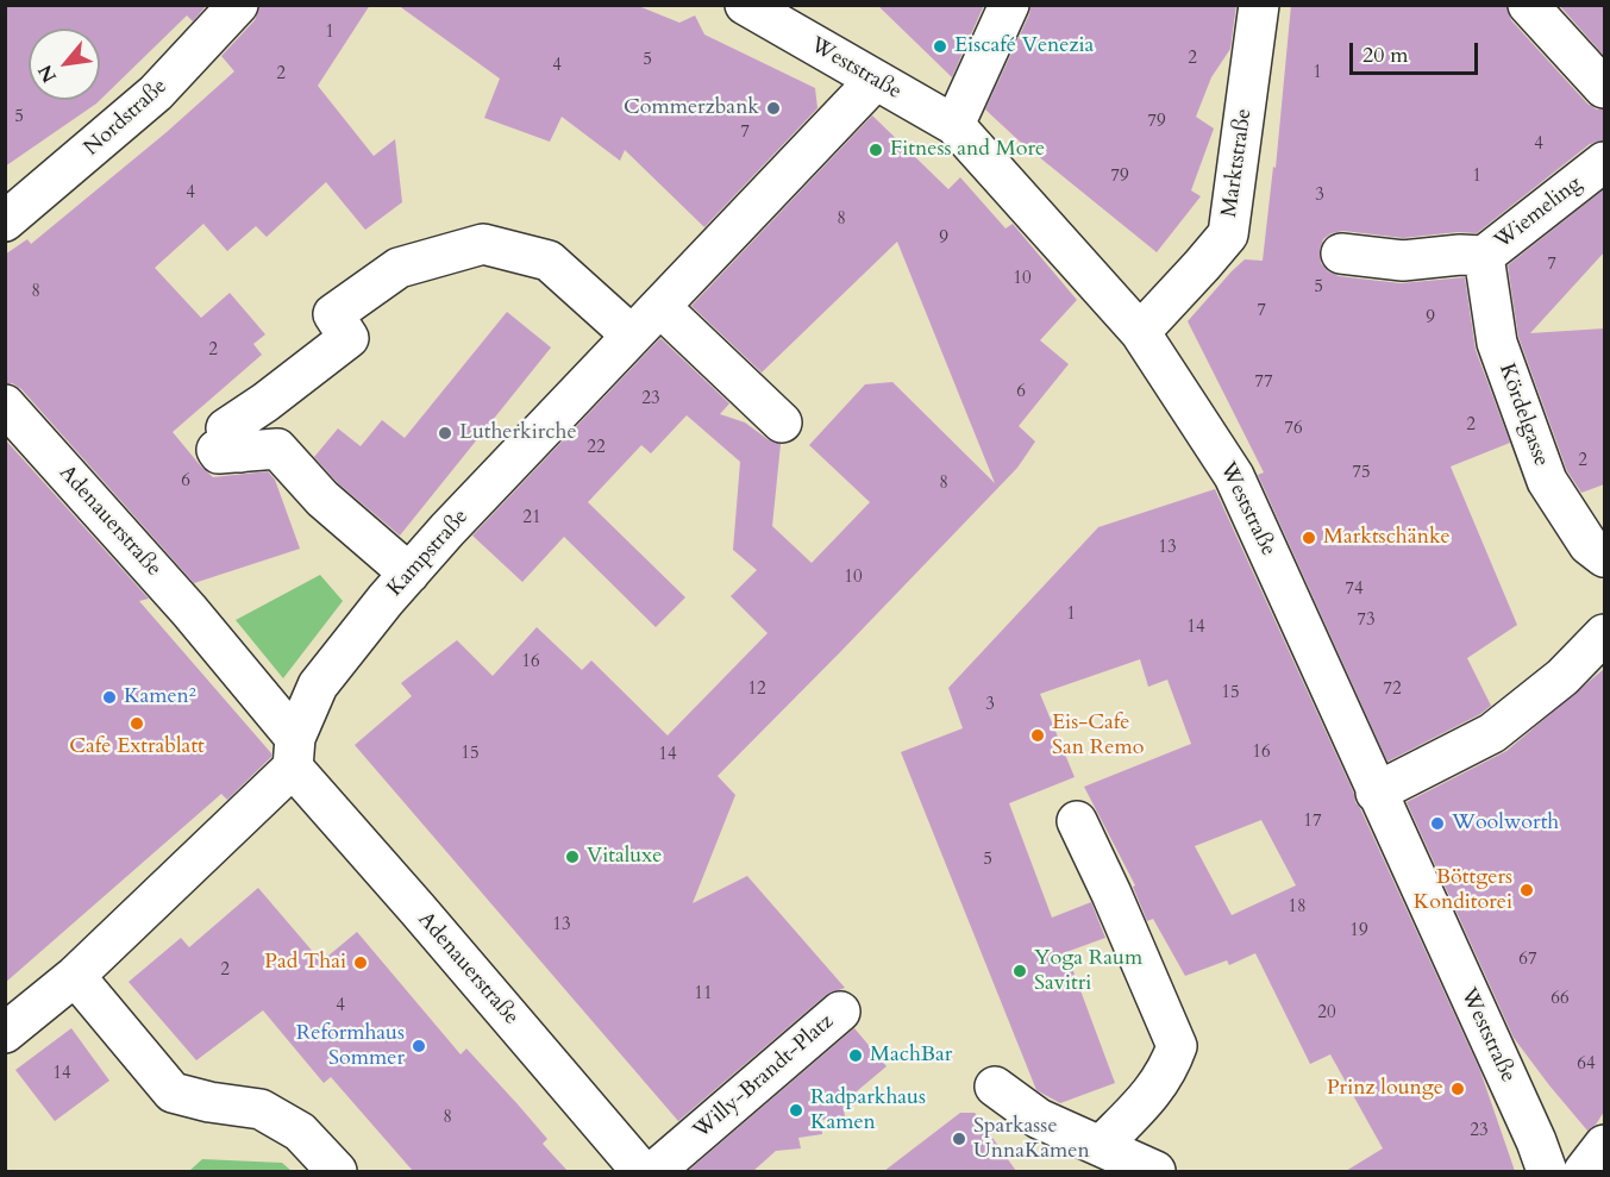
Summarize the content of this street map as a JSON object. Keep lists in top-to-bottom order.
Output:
{
  "streets": {
    "street": [
      "Weststraße",
      "Nordstraße",
      "Marktstraße",
      "Wiemeling",
      "Kördelgasse",
      "Adenauerstraße",
      "Kampstraße",
      "Willy-Brandt-Platz"
    ]
  },
  "crossings": [
    ["Weststraße", "Marktstraße"],
    ["Weststraße", "Kampstraße"],
    ["Wiemeling", "Kördelgasse"],
    ["Adenauerstraße", "Kampstraße"]
  ],
  "places": [
    "Eiscafé Venezia",
    "Commerzbank",
    "Fitness and More",
    "Lutherkirche",
    "Marktschänke",
    "Kamen²",
    "Cafe Extrablatt",
    "Eis-Cafe San Remo",
    "Woolworth",
    "Vitaluxe",
    "Böttgers Konditorei",
    "Pad Thai",
    "Yoga Raum Savitri",
    "Reformhaus Sommer",
    "MachBar",
    "Prinz lounge",
    "Radparkhaus Kamen",
    "Sparkasse UnnaKamen"
  ],
  "house_numbers": [
    "1",
    "2",
    "5",
    "4",
    "1",
    "2",
    "5",
    "79",
    "7",
    "4",
    "79",
    "1",
    "4",
    "3",
    "8",
    "9",
    "7",
    "10",
    "5",
    "8",
    "7",
    "9",
    "2",
    "77",
    "6",
    "23",
    "2",
    "76",
    "22",
    "2",
    "75",
    "6",
    "8",
    "21",
    "13",
    "10",
    "74",
    "1",
    "73",
    "14",
    "16",
    "12",
    "72",
    "15",
    "3",
    "16",
    "15",
    "14",
    "17",
    "5",
    "18",
    "13",
    "19",
    "67",
    "2",
    "11",
    "66",
    "4",
    "20",
    "64",
    "14",
    "8",
    "23"
  ],
  "scale_bar": "20 m",
  "north": "bottom left"
}
